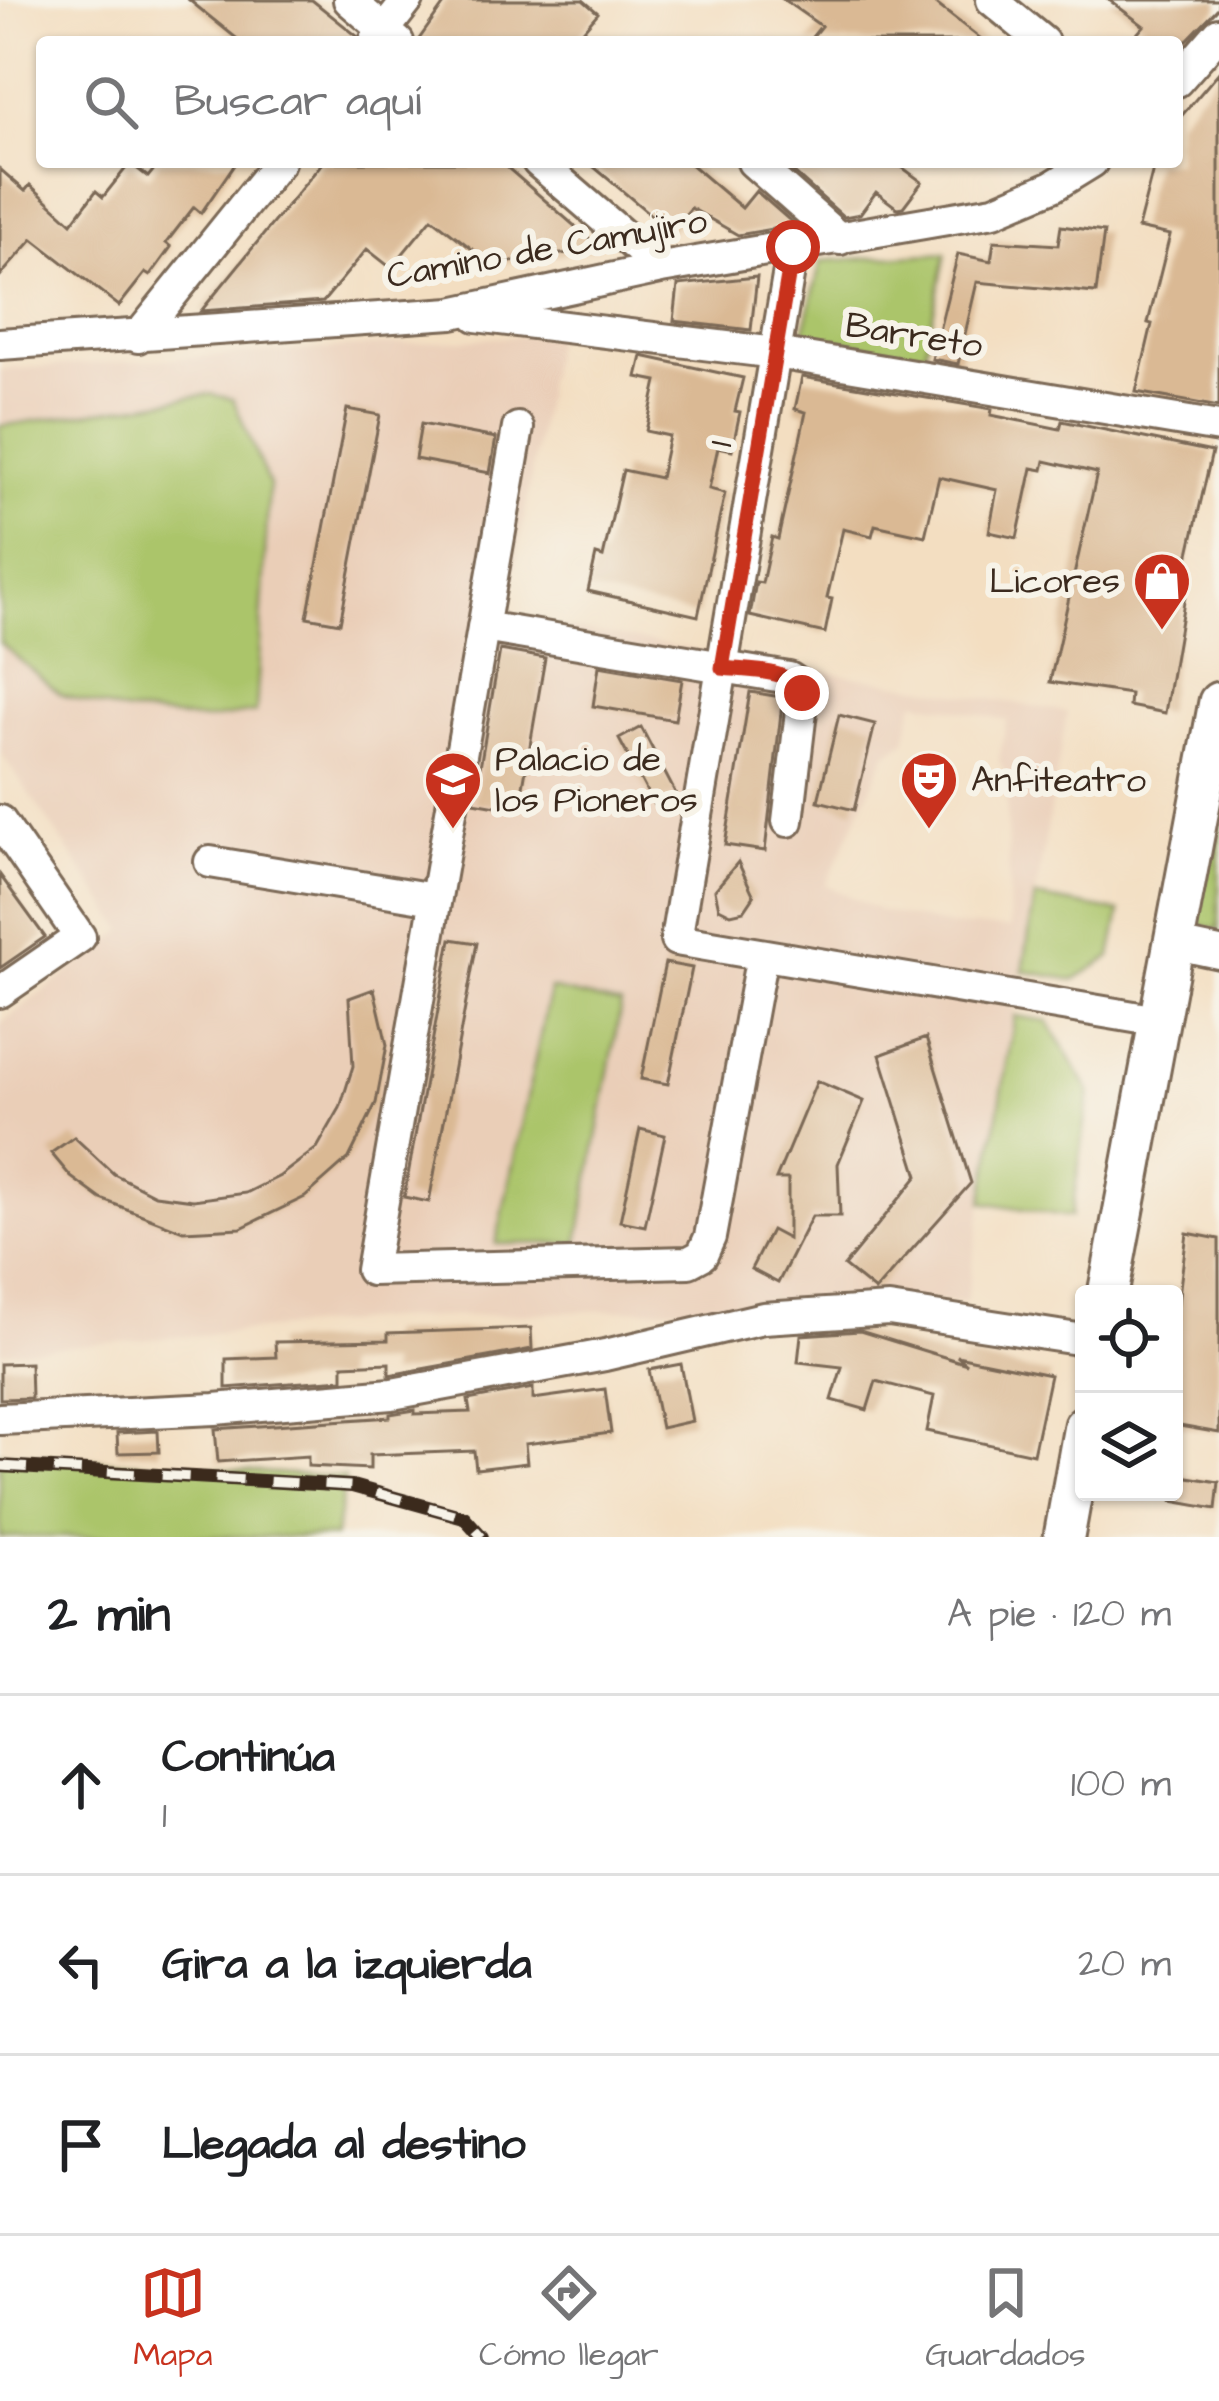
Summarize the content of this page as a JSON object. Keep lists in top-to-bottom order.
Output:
{
  "streets": {
    "street": ["Camino de Camujiro", "Barreto", "1"]
  },
  "crossings": [
    ["Camino de Camujiro", "Barreto"],
    ["Camino de Camujiro", "1"],
    ["Barreto", "1"]
  ],
  "places": {
    "shop": ["Licores"],
    "school or university": ["Palacio de los Pioneros"],
    "theatre": ["Anfiteatro"]
  },
  "page": {
    "search": "Buscar aquí",
    "heading": ["2 min", "A pie · 120 m"],
    "list": [
      ["Continúa", "1", "100 m"],
      ["Gira a la izquierda", "20 m"],
      "Llegada al destino"
    ],
    "nav": ["Mapa", "Cómo llegar", "Guardados"]
  }
}
